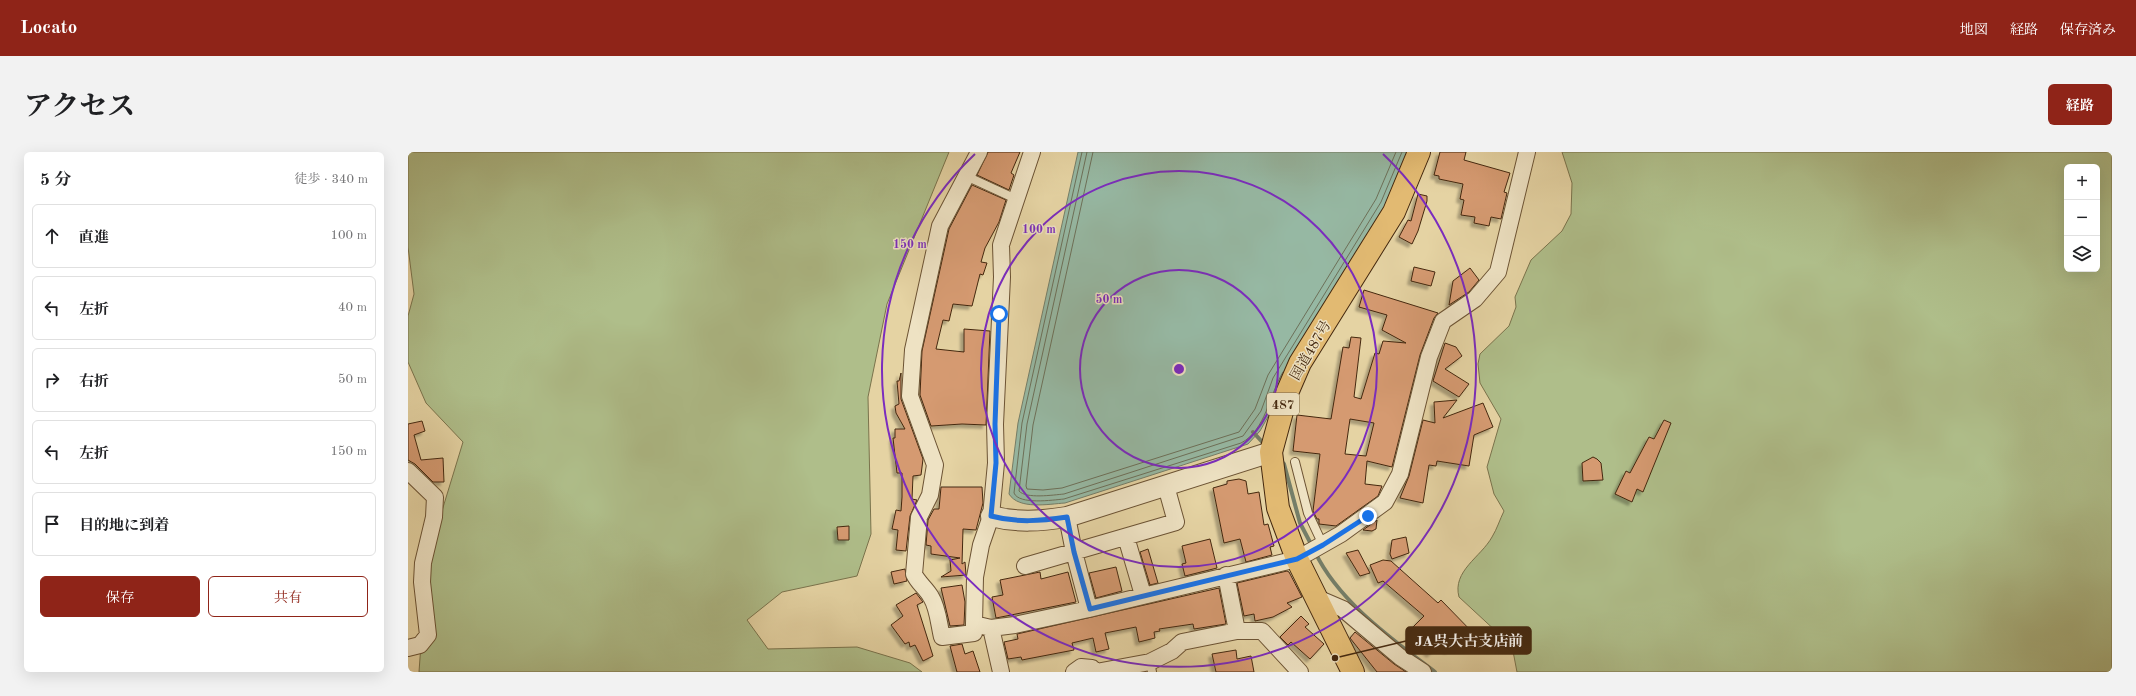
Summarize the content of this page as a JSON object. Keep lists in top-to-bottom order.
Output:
{
  "streets": {
    "highway": ["国道487号", "487"]
  },
  "places": ["JA呉大古支店前"],
  "page": {
    "header": "Locato",
    "nav": ["地図", "経路", "保存済み"],
    "title": "アクセス",
    "buttons": [
      "経路",
      ["保存", "共有"]
    ],
    "heading": ["5 分", "徒歩 · 340 m"],
    "map_buttons": ["+", "−"],
    "list": [
      ["直進", "100 m"],
      ["左折", "40 m"],
      ["右折", "50 m"],
      ["左折", "150 m"],
      "目的地に到着"
    ]
  },
  "rings": ["100 m", "150 m", "50 m"]
}
